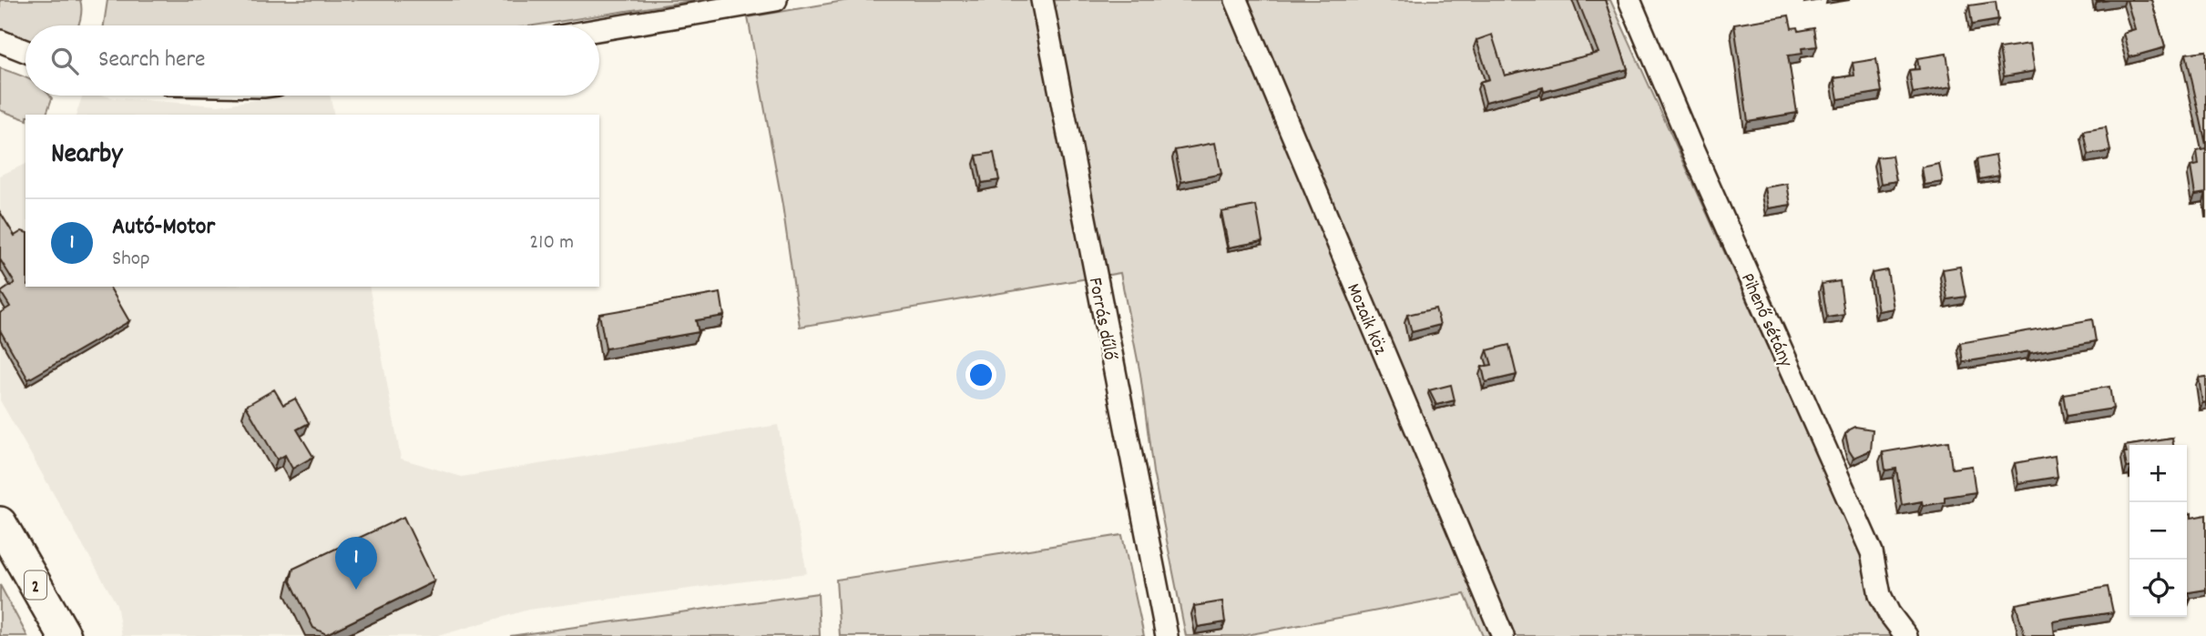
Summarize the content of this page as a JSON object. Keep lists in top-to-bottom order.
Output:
{
  "streets": {
    "main road": ["2"],
    "street": ["Forrás dűlő", "Mozaik köz", "Pihenő sétány"]
  },
  "page": {
    "search": "Search here",
    "heading": "Nearby",
    "list": [
      {
        "mark": "1",
        "name": "Autó-Motor",
        "note": "Shop",
        "value": "210 m"
      }
    ],
    "map_buttons": ["+", "−"],
    "pins": "1"
  }
}
